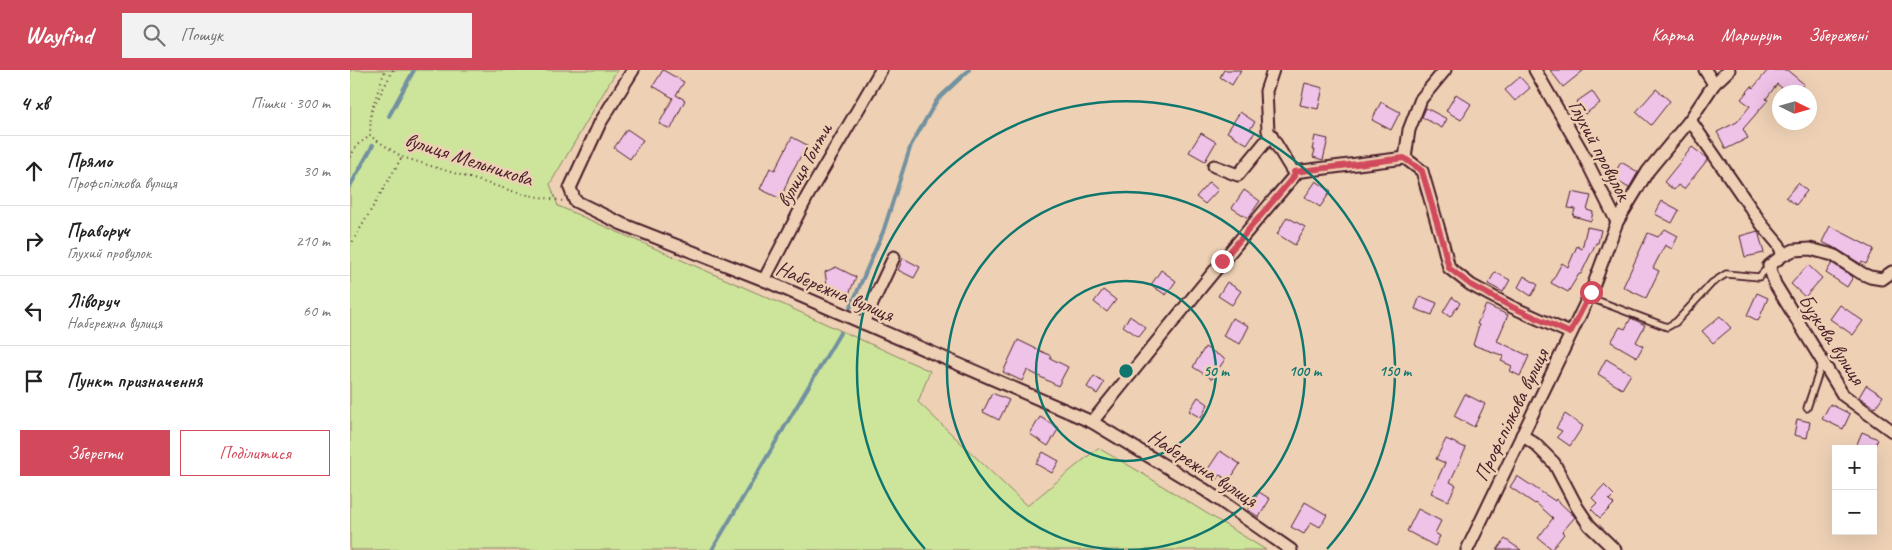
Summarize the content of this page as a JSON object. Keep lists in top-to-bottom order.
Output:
{
  "streets": {
    "street": [
      "Глухий провулок",
      "вулиця Гонти",
      "Набережна вулиця",
      "Бузкова вулиця",
      "Профспілкова вулиця"
    ],
    "path": ["вулиця Мельникова"]
  },
  "crossings": [
    ["Глухий провулок", "Профспілкова вулиця"],
    ["вулиця Мельникова", "Набережна вулиця"],
    ["вулиця Гонти", "Набережна вулиця"]
  ],
  "north": "right",
  "page": {
    "header": "Wayfind",
    "search": "Пошук",
    "nav": ["Карта", "Маршрут", "Збережені"],
    "heading": ["4 хв", "Пішки · 300 m"],
    "list": [
      ["Прямо", "Профспілкова вулиця", "30 m"],
      ["Праворуч", "Глухий провулок", "210 m"],
      ["Ліворуч", "Набережна вулиця", "60 m"],
      "Пункт призначення"
    ],
    "buttons": ["Зберегти", "Поділитися"],
    "map_buttons": ["+", "−"]
  },
  "rings": ["50 m", "100 m", "150 m"]
}
